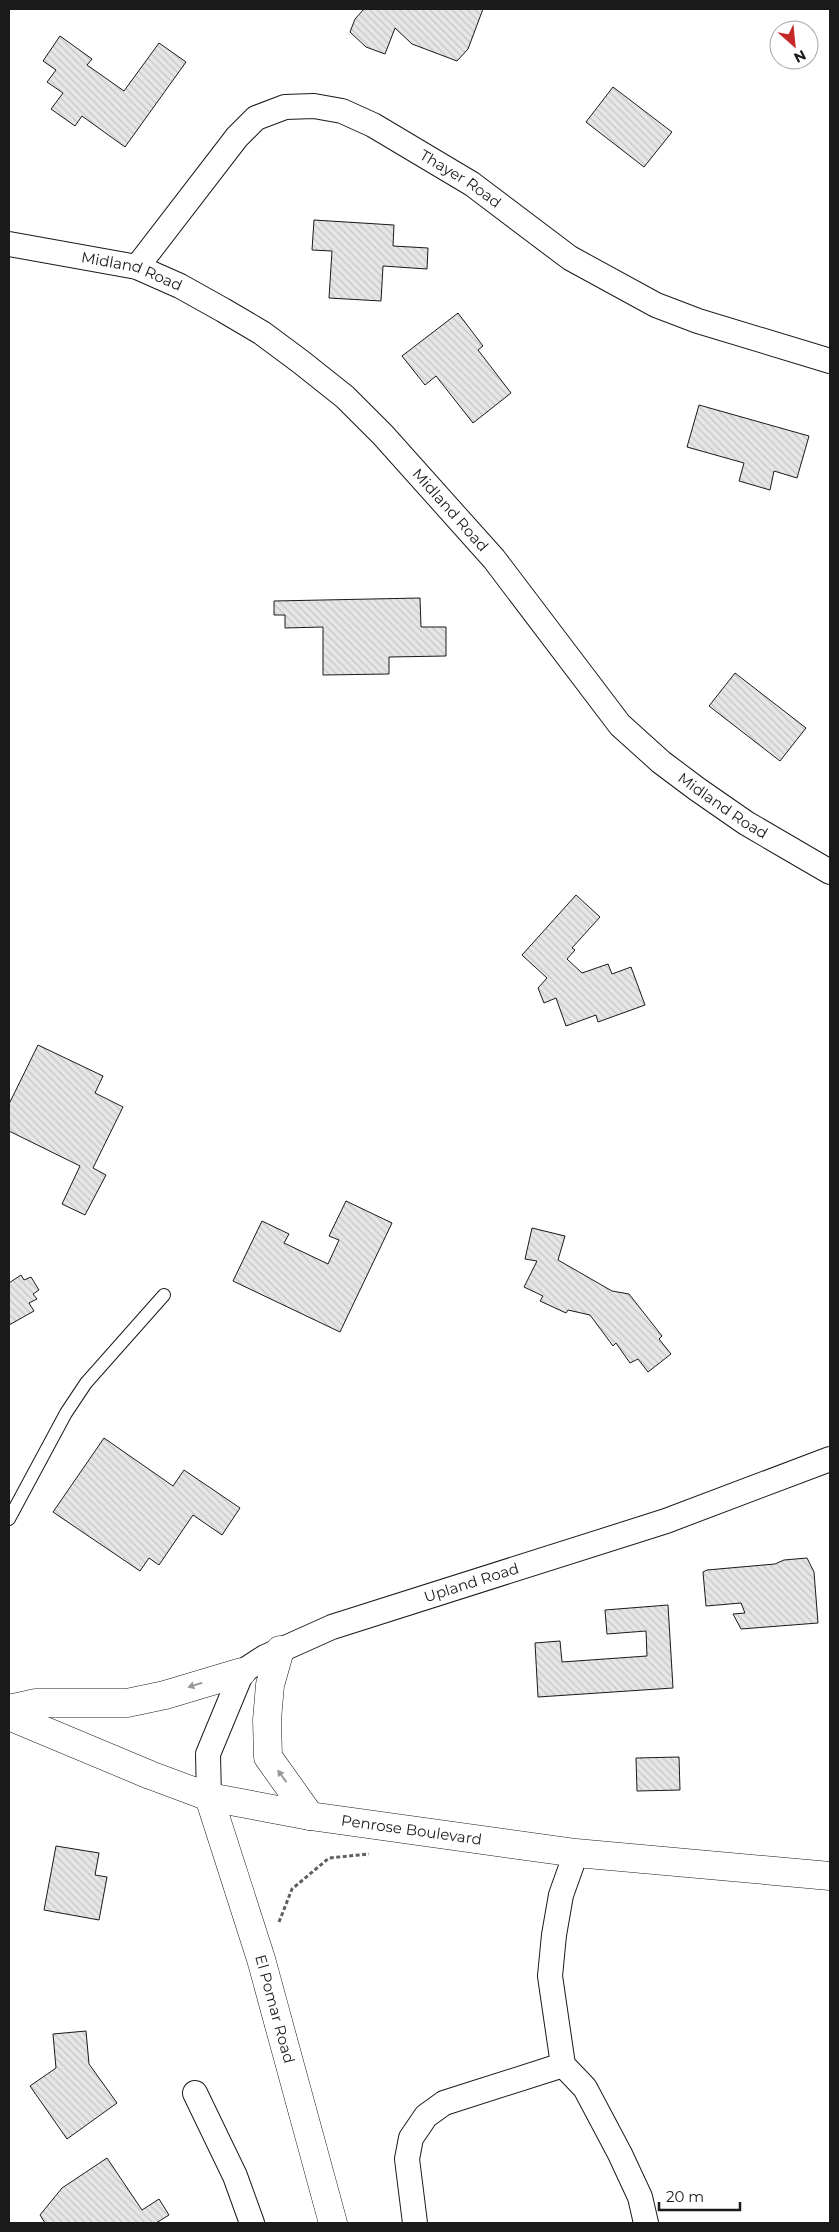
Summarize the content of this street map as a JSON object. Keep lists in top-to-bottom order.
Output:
{
  "streets": {
    "street": [
      "Thayer Road",
      "Midland Road",
      "Upland Road",
      "Penrose Boulevard",
      "El Pomar Road"
    ]
  },
  "crossings": [
    ["Thayer Road", "Midland Road"],
    ["Penrose Boulevard", "El Pomar Road"]
  ],
  "scale_bar": "20 m",
  "north": "bottom right"
}
